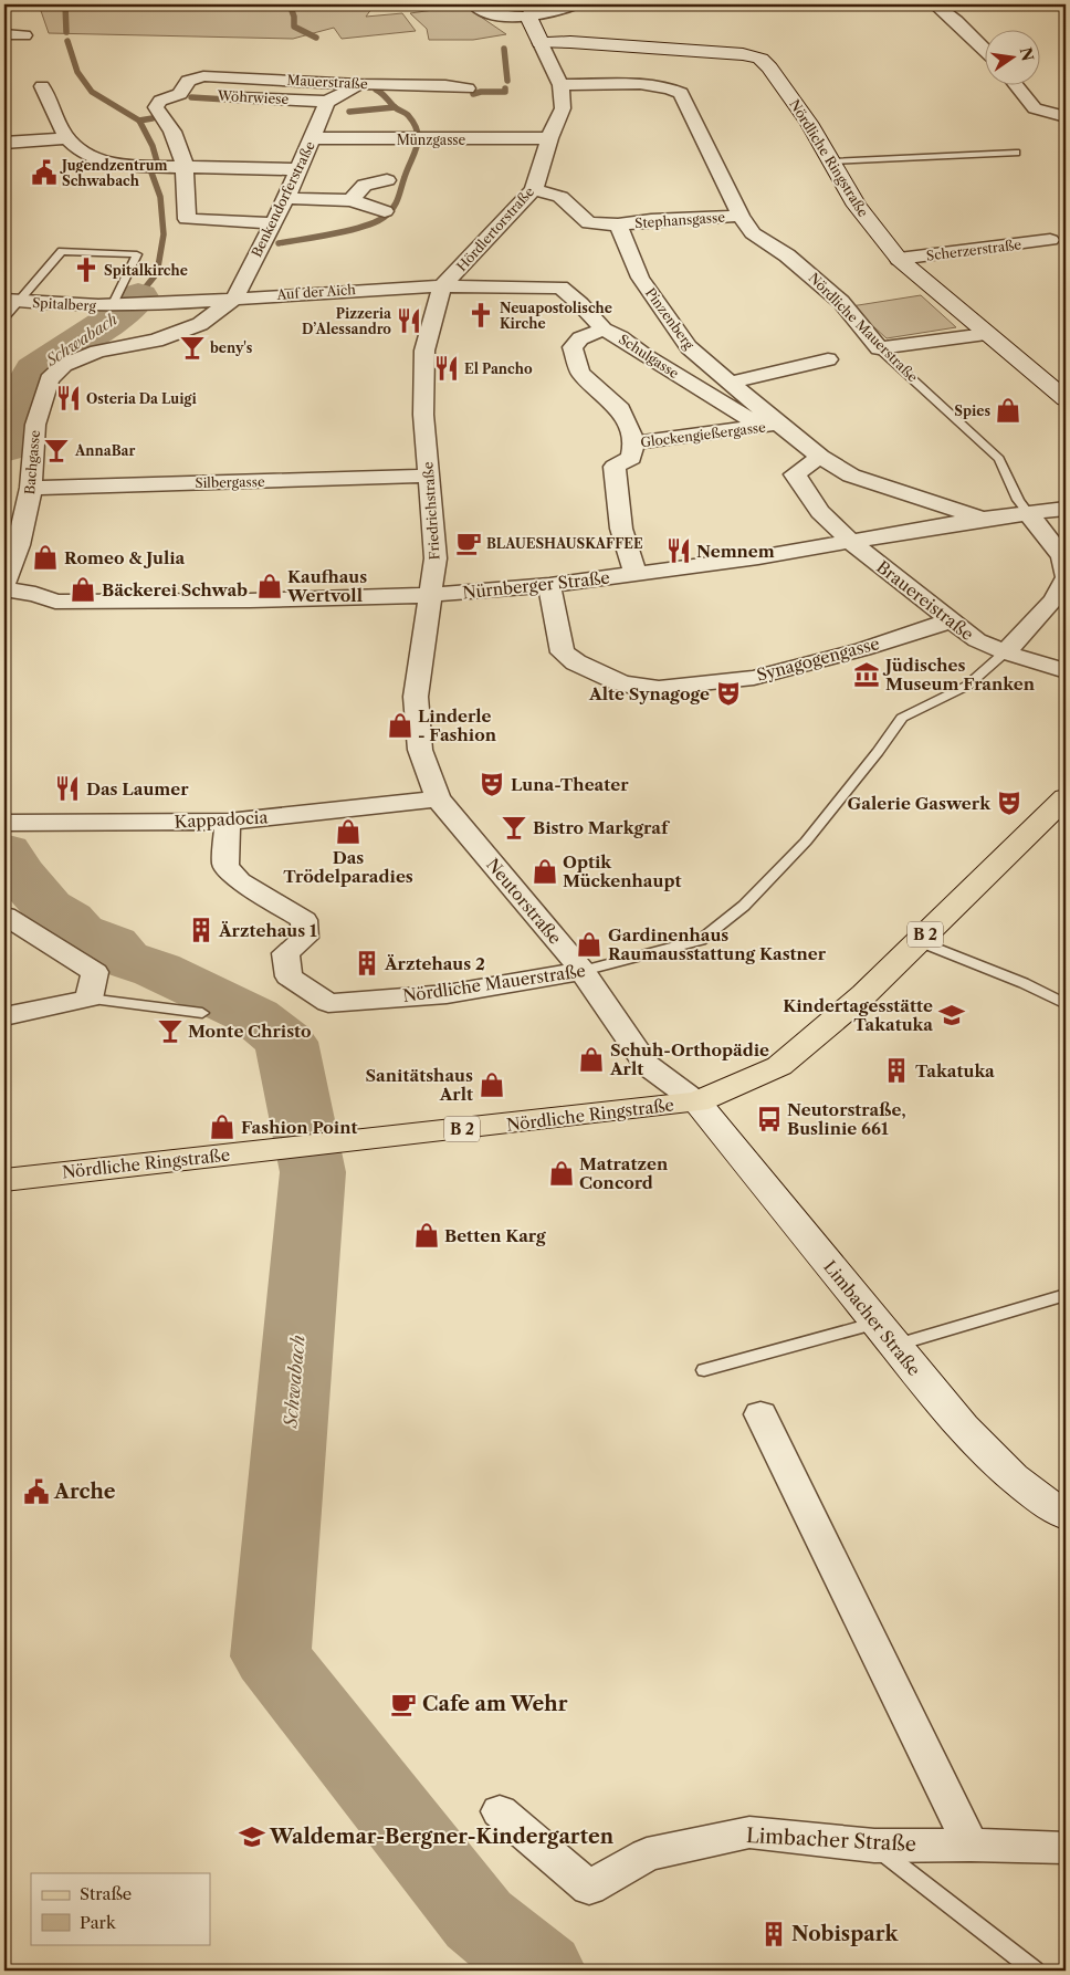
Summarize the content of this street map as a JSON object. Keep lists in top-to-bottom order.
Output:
{
  "streets": {
    "main road": ["Nördliche Ringstraße", "B 2", "Limbacher Straße"],
    "street": [
      "Mauerstraße",
      "Wöhrwiese",
      "Münzgasse",
      "Benkendorferstraße",
      "Stephansgasse",
      "Hördlertorstraße",
      "Scherzerstraße",
      "Auf der Aich",
      "Spitalberg",
      "Pinzenberg",
      "Nördliche Mauerstraße",
      "Schulgasse",
      "Glockengießergasse",
      "Bachgasse",
      "Silbergasse",
      "Friedrichstraße",
      "Nürnberger Straße",
      "Brauereistraße",
      "Synagogengasse",
      "Kappadocia",
      "Neutorstraße"
    ]
  },
  "crossings": [
    ["Mauerstraße", "Wöhrwiese"],
    ["Wöhrwiese", "Benkendorferstraße"],
    ["Münzgasse", "Benkendorferstraße"],
    ["Münzgasse", "Hördlertorstraße"],
    ["Nördliche Ringstraße", "Hördlertorstraße"],
    ["Nördliche Ringstraße", "Scherzerstraße"],
    ["Nördliche Ringstraße", "Neutorstraße"],
    ["Nördliche Ringstraße", "Limbacher Straße"],
    ["Benkendorferstraße", "Auf der Aich"],
    ["Benkendorferstraße", "Bachgasse"],
    ["Stephansgasse", "Pinzenberg"],
    ["Stephansgasse", "Nördliche Mauerstraße"],
    ["Hördlertorstraße", "Auf der Aich"],
    ["Hördlertorstraße", "Nördliche Mauerstraße"],
    ["Hördlertorstraße", "Schulgasse"],
    ["Hördlertorstraße", "Friedrichstraße"],
    ["Auf der Aich", "Spitalberg"],
    ["Auf der Aich", "Schulgasse"],
    ["Auf der Aich", "Bachgasse"],
    ["Auf der Aich", "Friedrichstraße"],
    ["Pinzenberg", "Glockengießergasse"],
    ["Pinzenberg", "Nürnberger Straße"],
    ["Nördliche Mauerstraße", "Nürnberger Straße"],
    ["Nördliche Mauerstraße", "Brauereistraße"],
    ["Nördliche Mauerstraße", "Kappadocia"],
    ["Nördliche Mauerstraße", "Neutorstraße"],
    ["Schulgasse", "Glockengießergasse"],
    ["Schulgasse", "Friedrichstraße"],
    ["Glockengießergasse", "Nürnberger Straße"],
    ["Bachgasse", "Silbergasse"],
    ["Silbergasse", "Friedrichstraße"],
    ["Friedrichstraße", "Nürnberger Straße"],
    ["Friedrichstraße", "Kappadocia"],
    ["Friedrichstraße", "Neutorstraße"],
    ["Nürnberger Straße", "Brauereistraße"],
    ["Nürnberger Straße", "Synagogengasse"],
    ["Brauereistraße", "Synagogengasse"],
    ["Kappadocia", "Neutorstraße"],
    ["Neutorstraße", "Limbacher Straße"]
  ],
  "water": ["Schwabach"],
  "places": {
    "public building": ["Jugendzentrum Schwabach", "Arche"],
    "church": ["Spitalkirche", "Neuapostolische Kirche"],
    "restaurant": [
      "Pizzeria D’Alessandro",
      "El Pancho",
      "Osteria Da Luigi",
      "Nemnem",
      "Das Laumer"
    ],
    "bar": [
      "beny's",
      "AnnaBar",
      "Bistro Markgraf",
      "Monte Christo"
    ],
    "shop": [
      "Spies",
      "Romeo & Julia",
      "Kaufhaus Wertvoll",
      "Bäckerei Schwab",
      "Linderle - Fashion",
      "Das Trödelparadies",
      "Optik Mückenhaupt",
      "Gardinenhaus Raumausstattung Kastner",
      "Schuh-Orthopädie Arlt",
      "Sanitätshaus Arlt",
      "Fashion Point",
      "Matratzen Concord",
      "Betten Karg"
    ],
    "cafe": ["BLAUESHAUSKAFFEE", "Cafe am Wehr"],
    "museum": ["Jüdisches Museum Franken"],
    "theatre": ["Alte Synagoge", "Luna-Theater", "Galerie Gaswerk"],
    "building": [
      "Ärztehaus 1",
      "Ärztehaus 2",
      "Takatuka",
      "Nobispark"
    ],
    "school or university": ["Kindertagesstätte Takatuka", "Waldemar-Bergner-Kindergarten"],
    "bus stop": ["Neutorstraße, Buslinie 661"]
  },
  "legend": ["Straße", "Park"],
  "north": "right"
}
